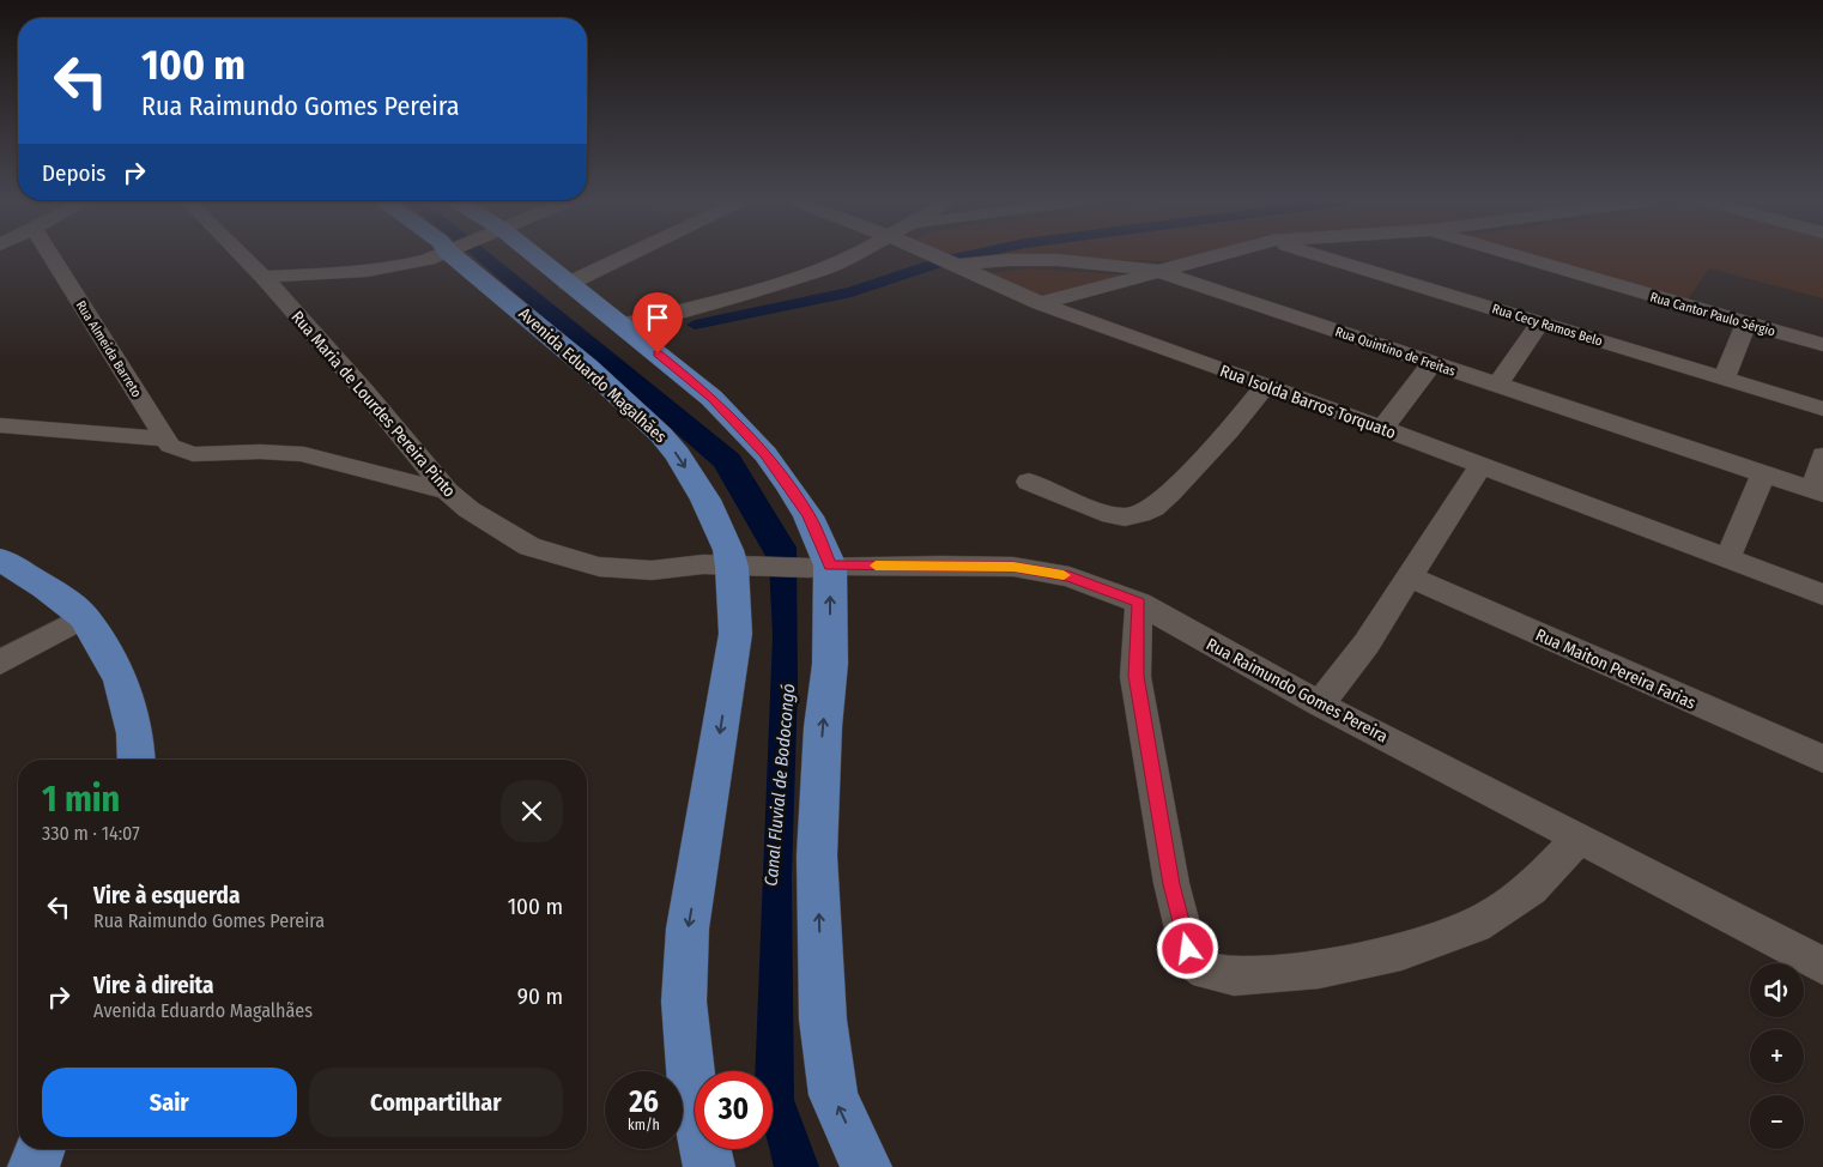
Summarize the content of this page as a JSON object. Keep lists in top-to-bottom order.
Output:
{
  "streets": {
    "main road": ["Avenida Eduardo Magalhães"],
    "street": [
      "Rua Cantor Paulo Sérgio",
      "Rua Cecy Ramos Belo",
      "Rua Almeida Barreto",
      "Rua Quintino de Freitas",
      "Rua Isolda Barros Torquato",
      "Rua Maria de Lourdes Pereira Pinto",
      "Rua Maiton Pereira Farias",
      "Rua Raimundo Gomes Pereira"
    ]
  },
  "crossings": [
    ["Rua Almeida Barreto", "Rua Maria de Lourdes Pereira Pinto"],
    ["Rua Quintino de Freitas", "Rua Isolda Barros Torquato"],
    ["Avenida Eduardo Magalhães", "Rua Maria de Lourdes Pereira Pinto"],
    ["Avenida Eduardo Magalhães", "Rua Raimundo Gomes Pereira"],
    ["Rua Maria de Lourdes Pereira Pinto", "Rua Raimundo Gomes Pereira"]
  ],
  "water": ["Canal Fluvial de Bodocongó"],
  "page": {
    "turn": ["100 m", "Rua Raimundo Gomes Pereira"],
    "then": "Depois",
    "heading": ["1 min", "330 m · 14:07"],
    "list": [
      {
        "name": "Vire à esquerda",
        "note": "Rua Raimundo Gomes Pereira",
        "value": "100 m"
      },
      {
        "name": "Vire à direita",
        "note": "Avenida Eduardo Magalhães",
        "value": "90 m"
      }
    ],
    "map_buttons": ["+", "−"],
    "buttons": ["Sair", "Compartilhar"],
    "speed": "26 km/h",
    "limit": "30"
  }
}
